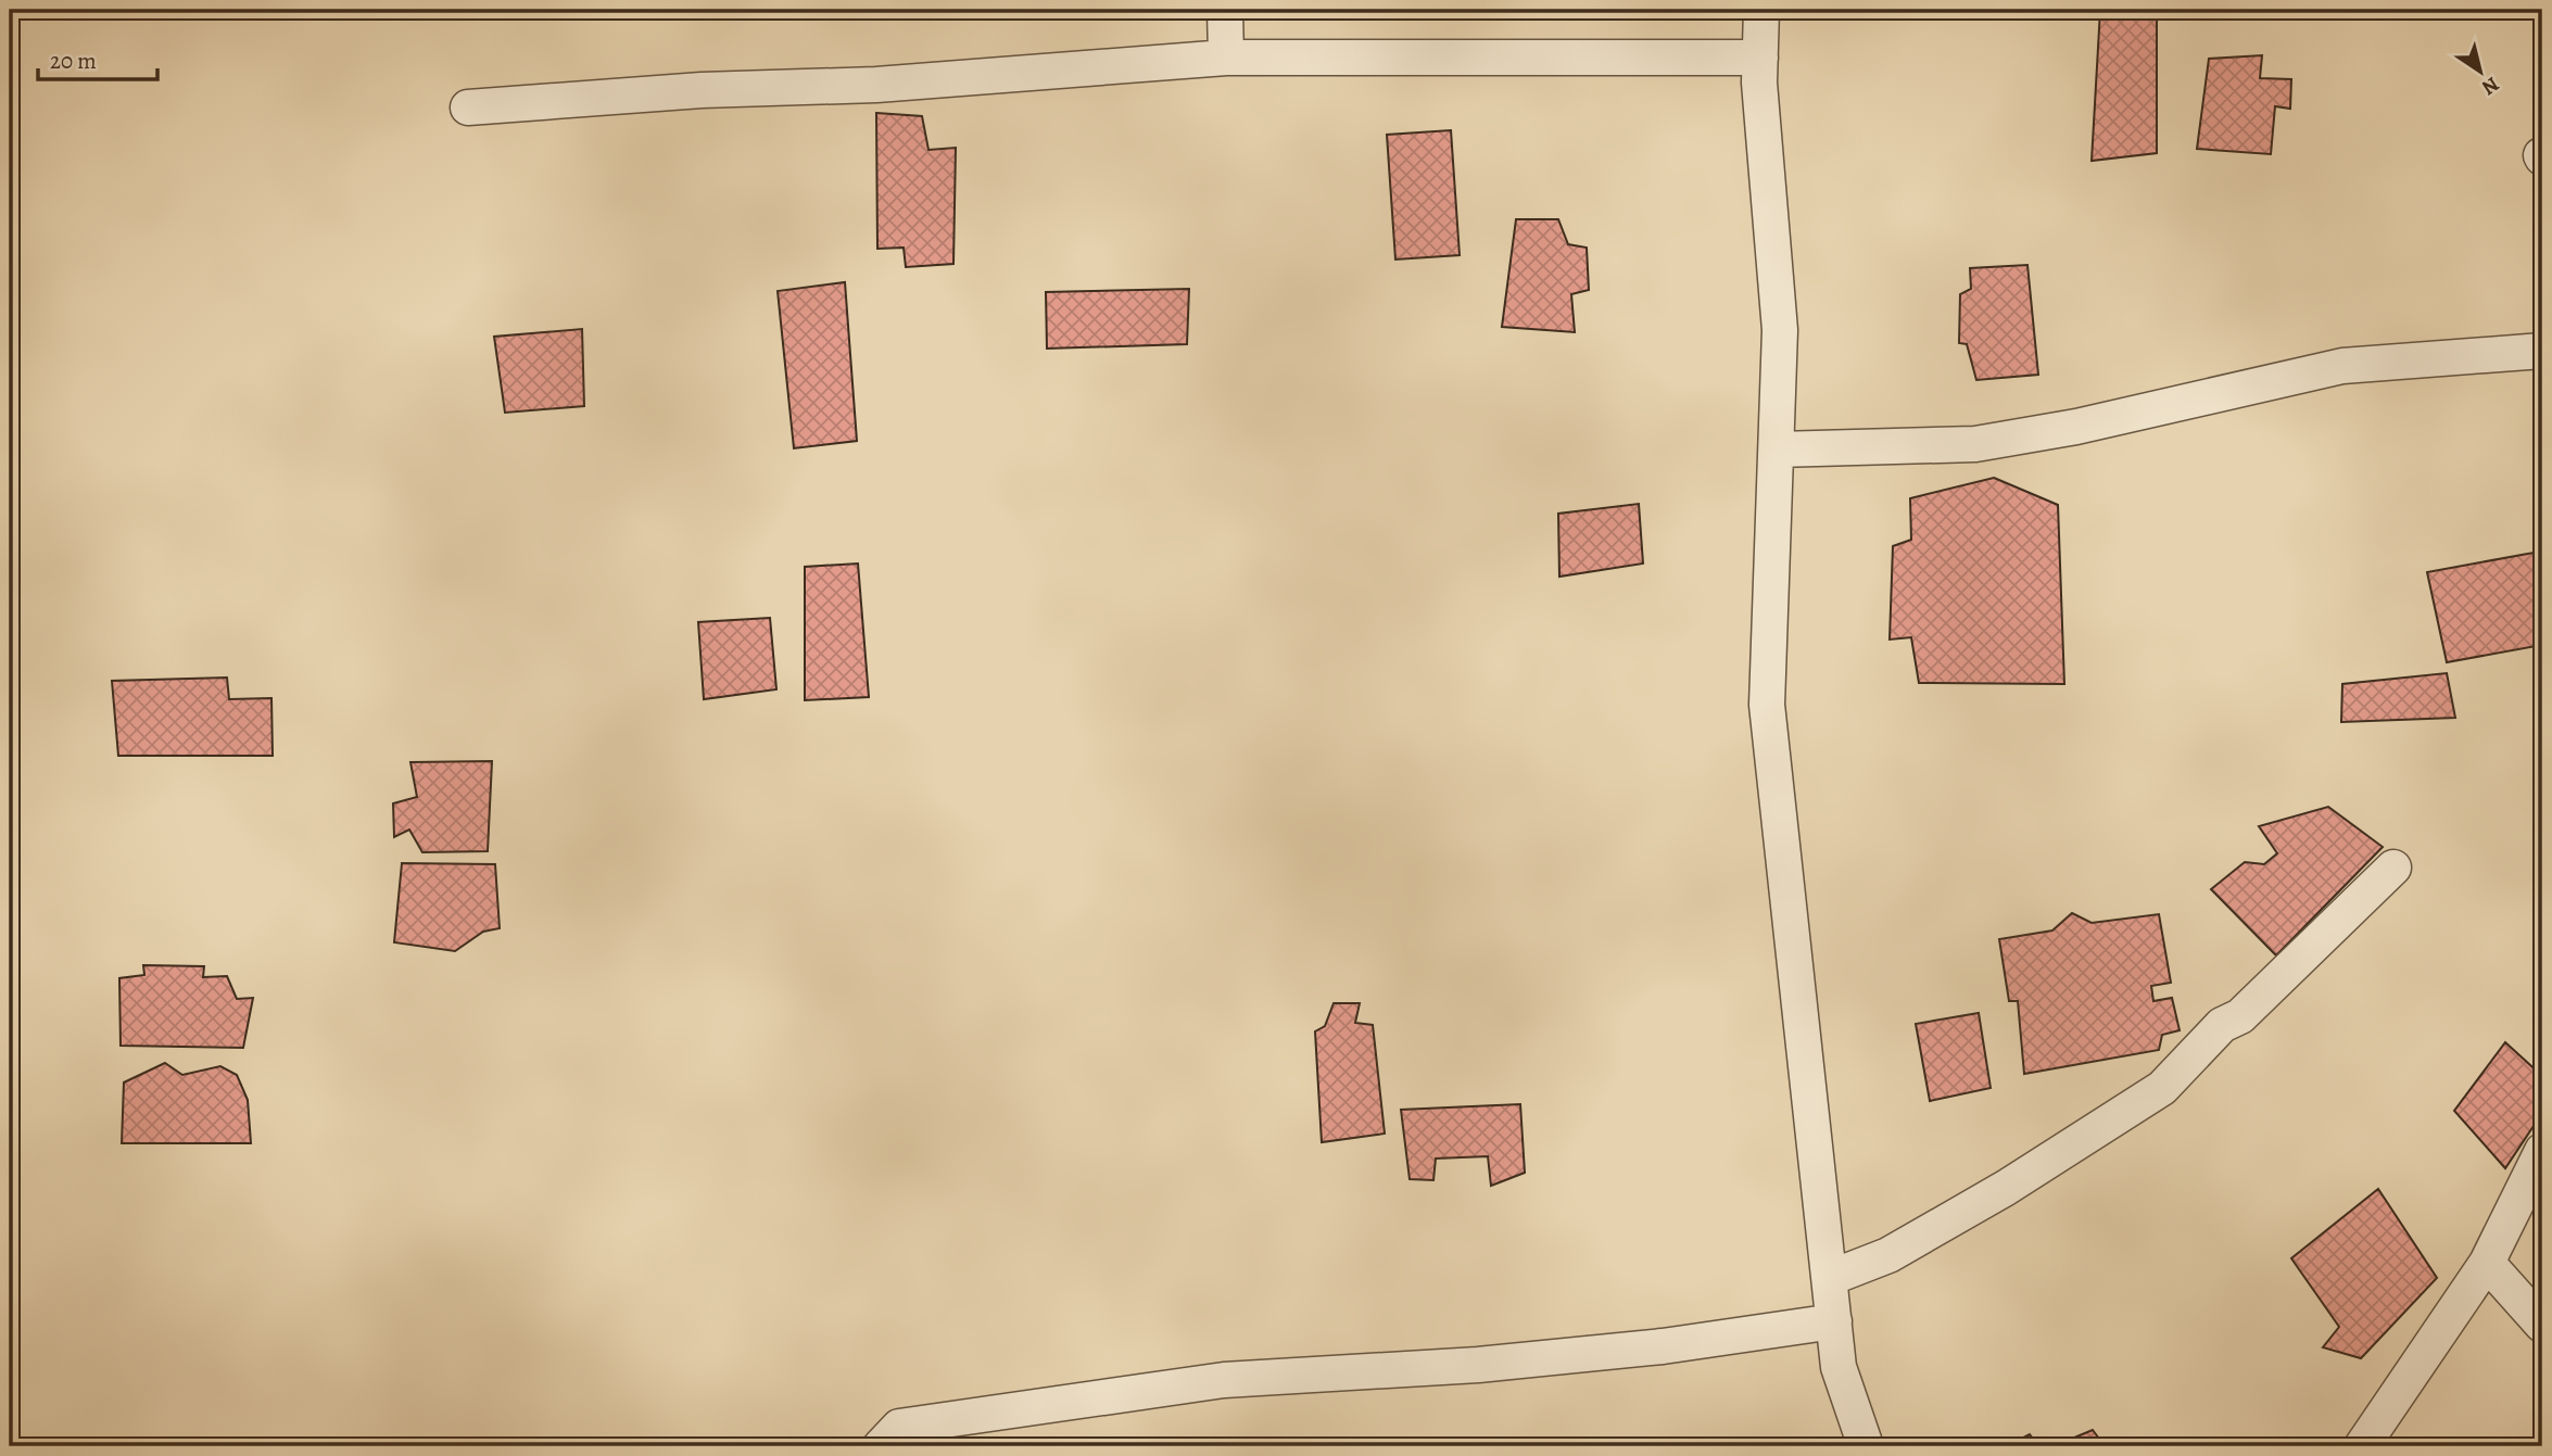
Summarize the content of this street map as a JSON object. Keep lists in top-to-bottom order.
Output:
{
  "scale_bar": "20 m",
  "north": "bottom right"
}
